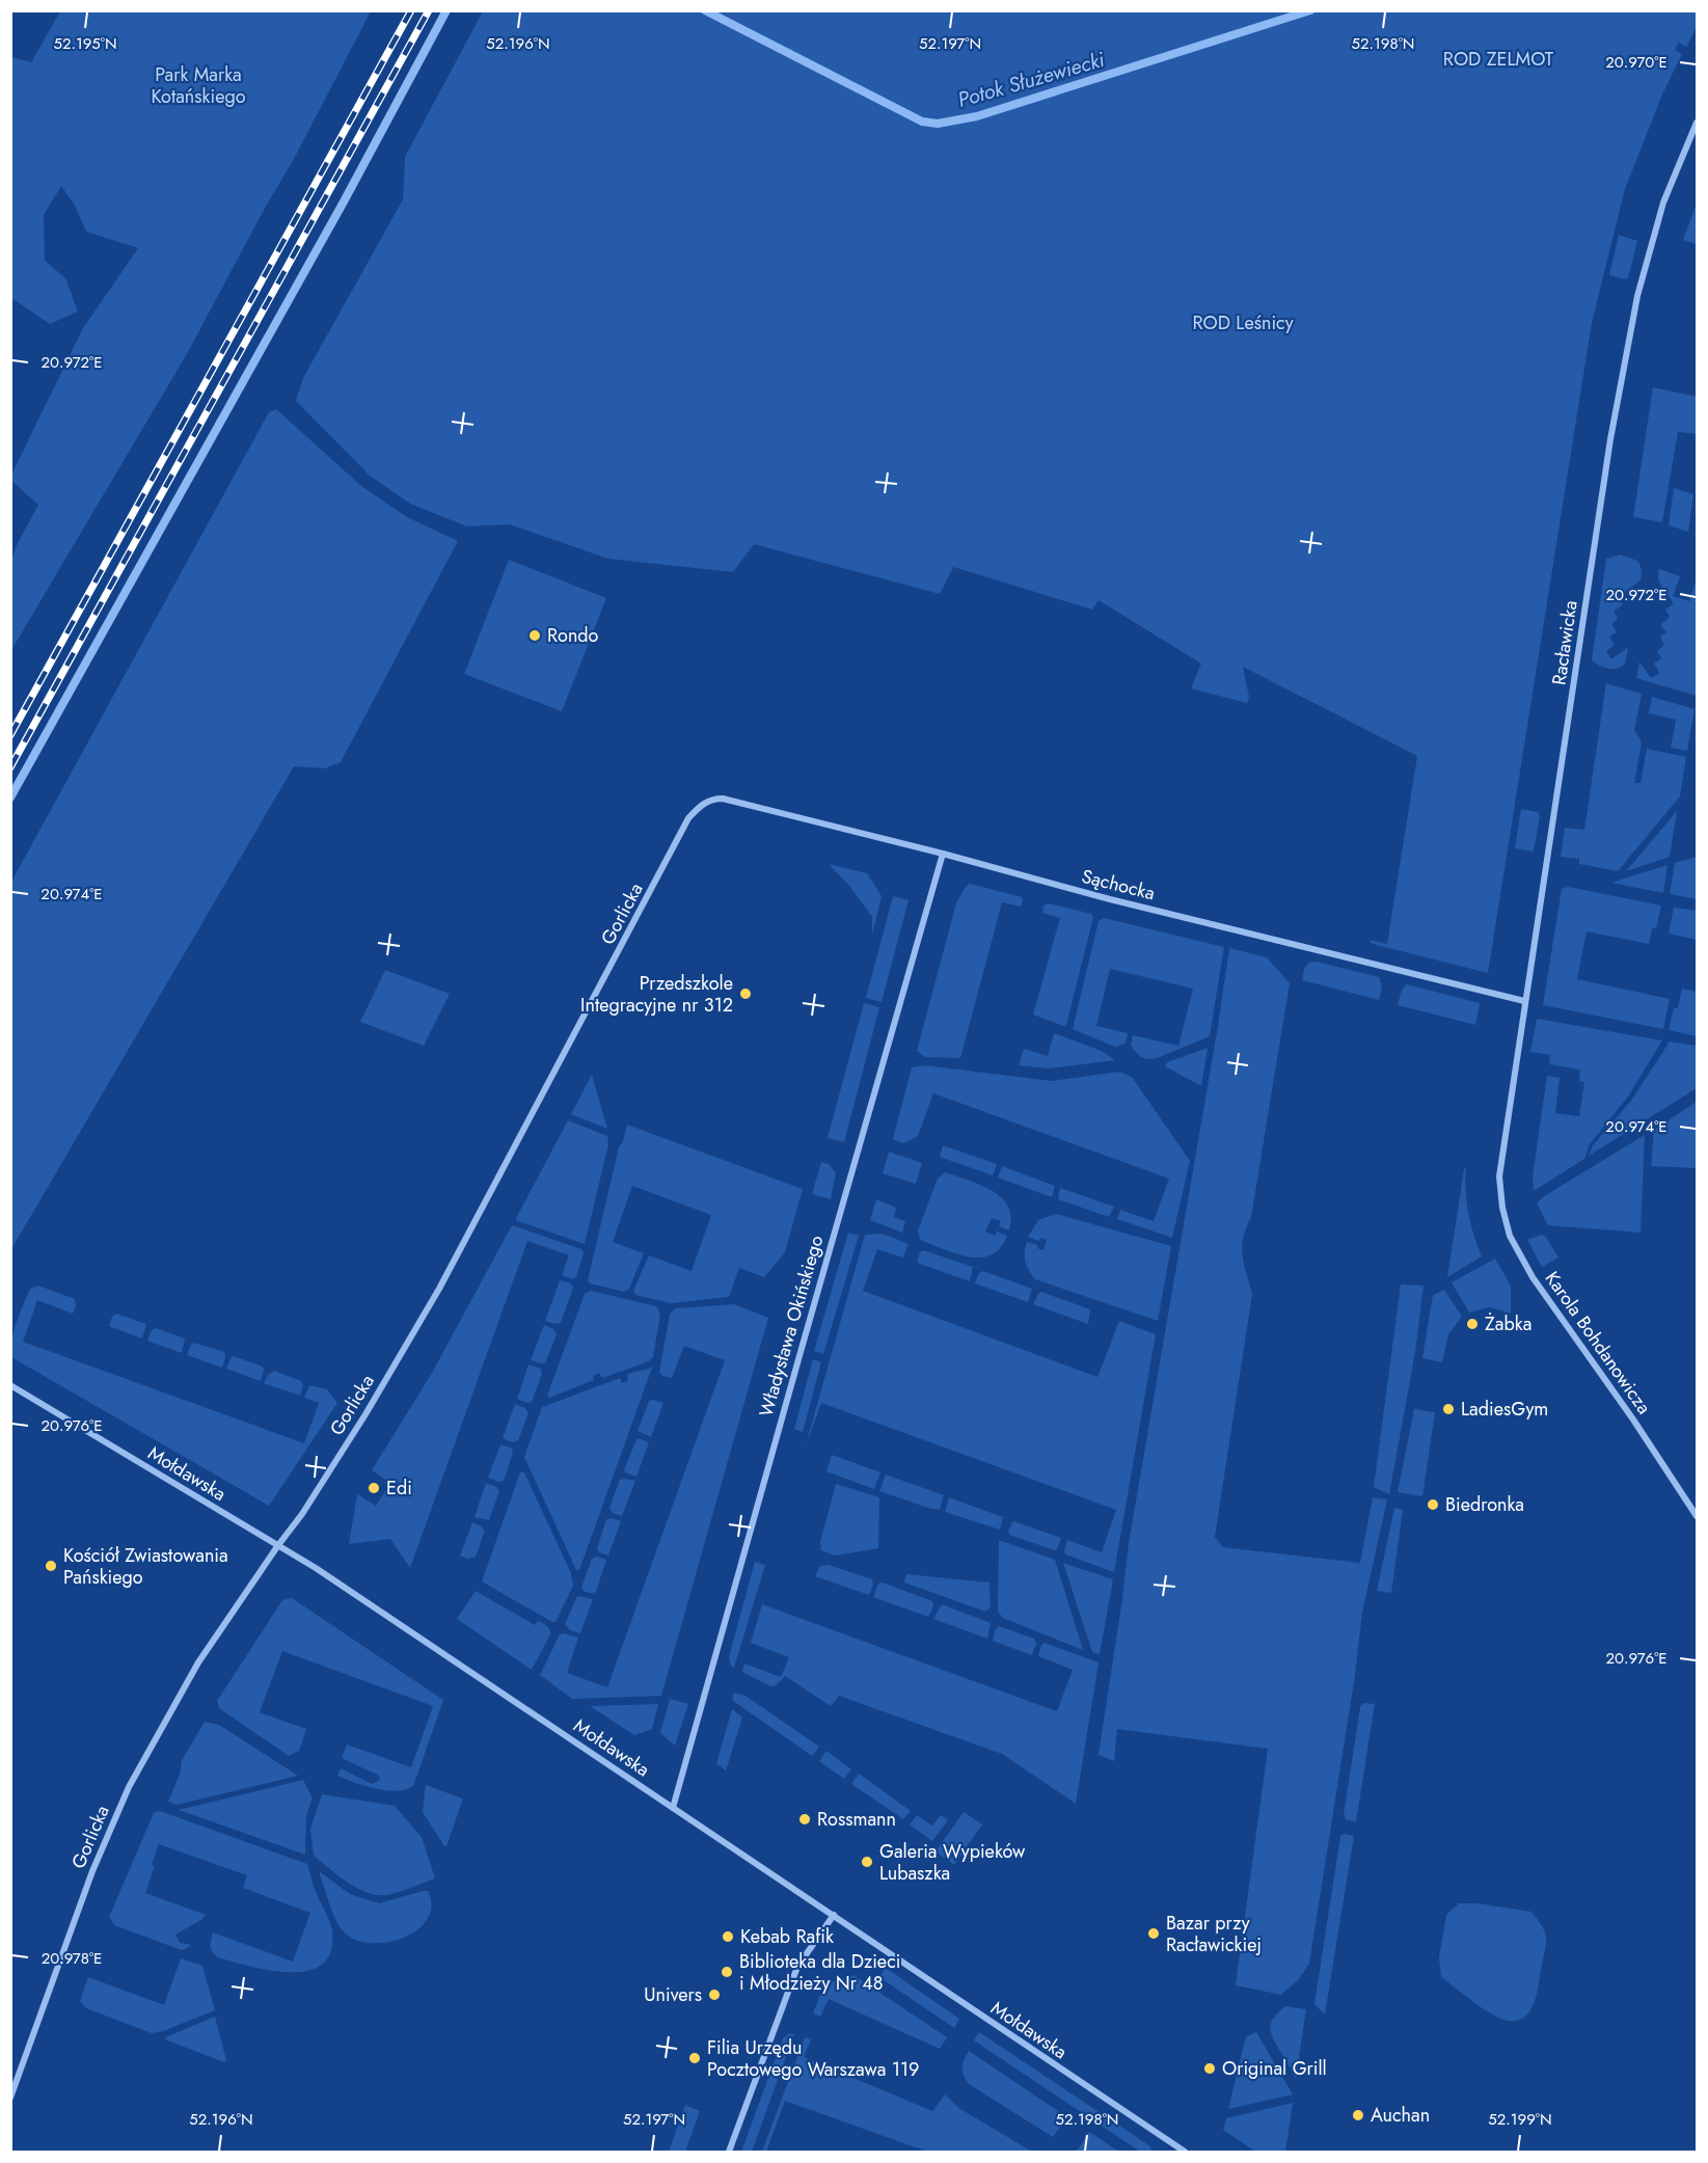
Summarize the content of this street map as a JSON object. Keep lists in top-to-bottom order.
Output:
{
  "streets": {
    "street": [
      "Racławicka",
      "Sąchocka",
      "Gorlicka",
      "Władysława Okińskiego",
      "Karola Bohdanowicza",
      "Mołdawska"
    ]
  },
  "crossings": [
    ["Racławicka", "Sąchocka"],
    ["Racławicka", "Karola Bohdanowicza"],
    ["Sąchocka", "Gorlicka"],
    ["Sąchocka", "Władysława Okińskiego"],
    ["Gorlicka", "Mołdawska"],
    ["Władysława Okińskiego", "Mołdawska"]
  ],
  "water": ["Potok Służewiecki"],
  "parks": ["ROD ZELMOT", "Park Marka Kotańskiego", "ROD Leśnicy"],
  "places": [
    "Rondo",
    "Przedszkole Integracyjne nr 312",
    "Żabka",
    "LadiesGym",
    "Edi",
    "Biedronka",
    "Kościół Zwiastowania Pańskiego",
    "Rossmann",
    "Galeria Wypieków Lubaszka",
    "Bazar przy Racławickiej",
    "Kebab Rafik",
    "Biblioteka dla Dzieci i Młodzieży Nr 48",
    "Univers",
    "Filia Urzędu Pocztowego Warszawa 119",
    "Original Grill",
    "Auchan"
  ],
  "coordinates": [
    "52.195°N",
    "52.196°N",
    "52.197°N",
    "52.198°N",
    "20.970°E",
    "20.972°E",
    "20.974°E",
    "20.976°E",
    "20.978°E",
    "52.199°N"
  ]
}
